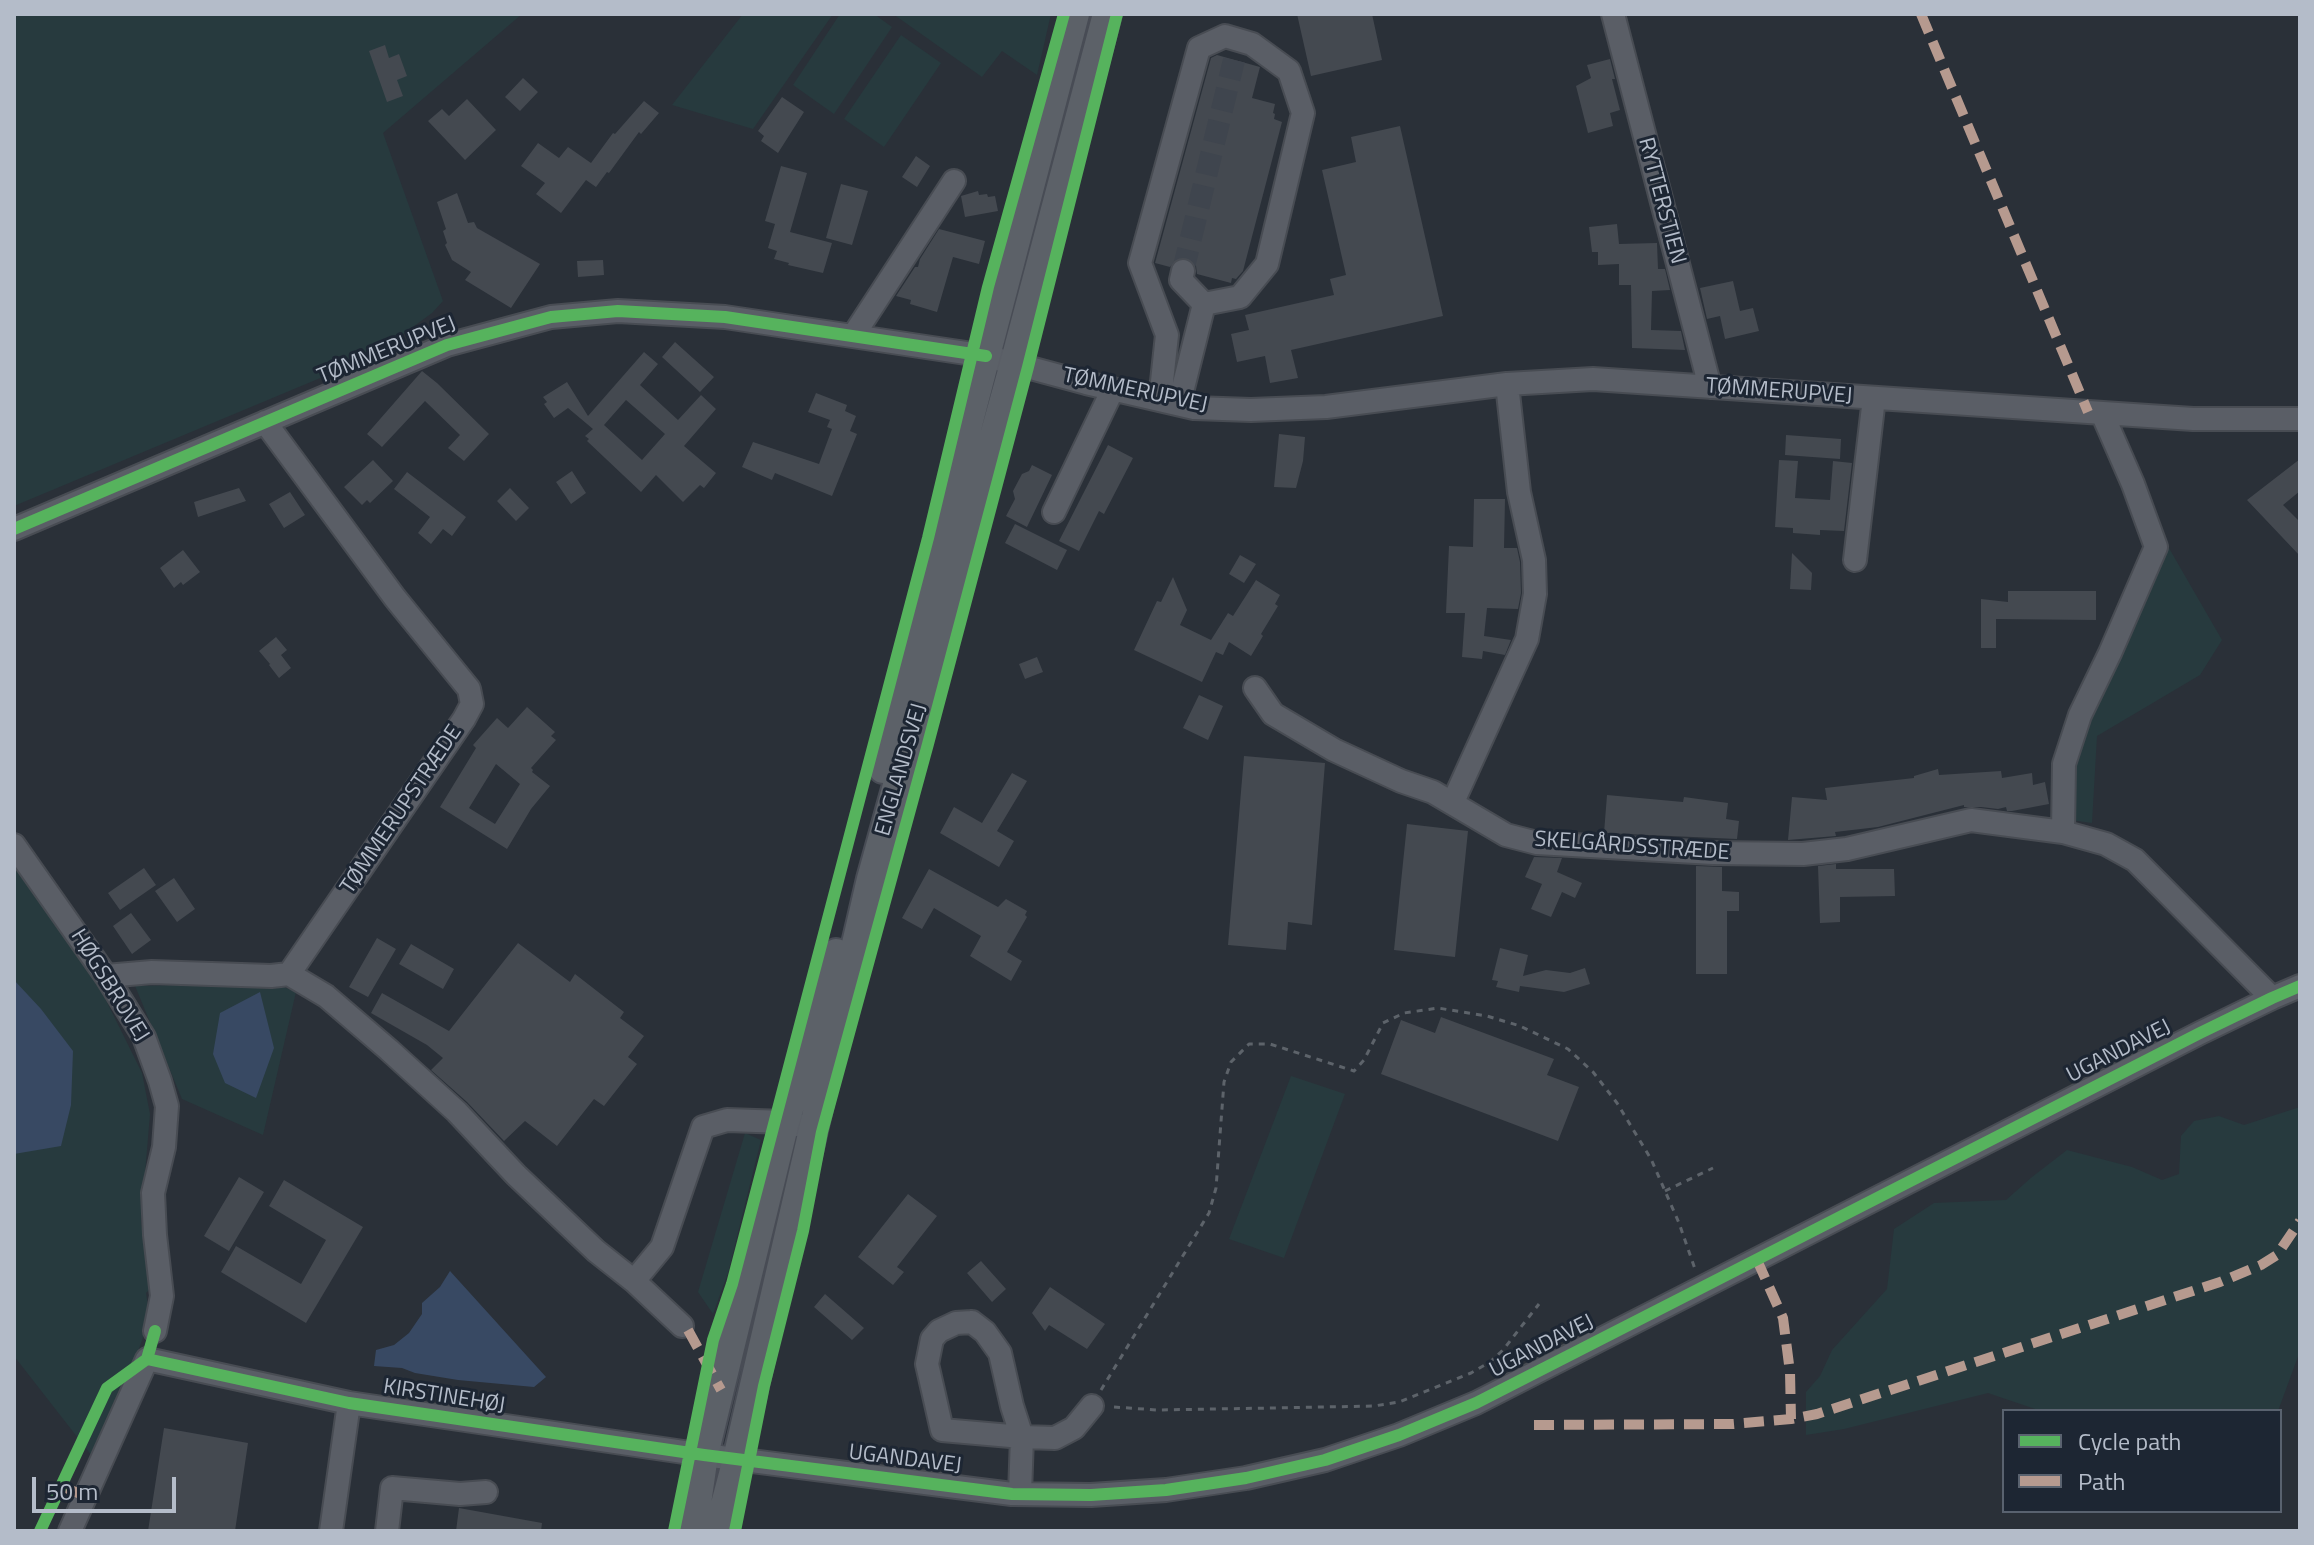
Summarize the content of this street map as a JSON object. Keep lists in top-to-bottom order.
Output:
{
  "streets": {
    "main road": ["ENGLANDSVEJ"],
    "street": [
      "RYTTERSTIEN",
      "TØMMERUPVEJ",
      "TØMMERUPSTRÆDE",
      "SKELGÅRDSSTRÆDE",
      "HØGSBROVEJ",
      "UGANDAVEJ",
      "KIRSTINEHØJ"
    ]
  },
  "crossings": [
    ["RYTTERSTIEN", "TØMMERUPVEJ"],
    ["TØMMERUPVEJ", "ENGLANDSVEJ"],
    ["TØMMERUPVEJ", "TØMMERUPSTRÆDE"],
    ["ENGLANDSVEJ", "UGANDAVEJ"],
    ["ENGLANDSVEJ", "KIRSTINEHØJ"],
    ["SKELGÅRDSSTRÆDE", "UGANDAVEJ"],
    ["UGANDAVEJ", "KIRSTINEHØJ"]
  ],
  "legend": ["Cycle path", "Path"],
  "scale_bar": "50 m"
}
